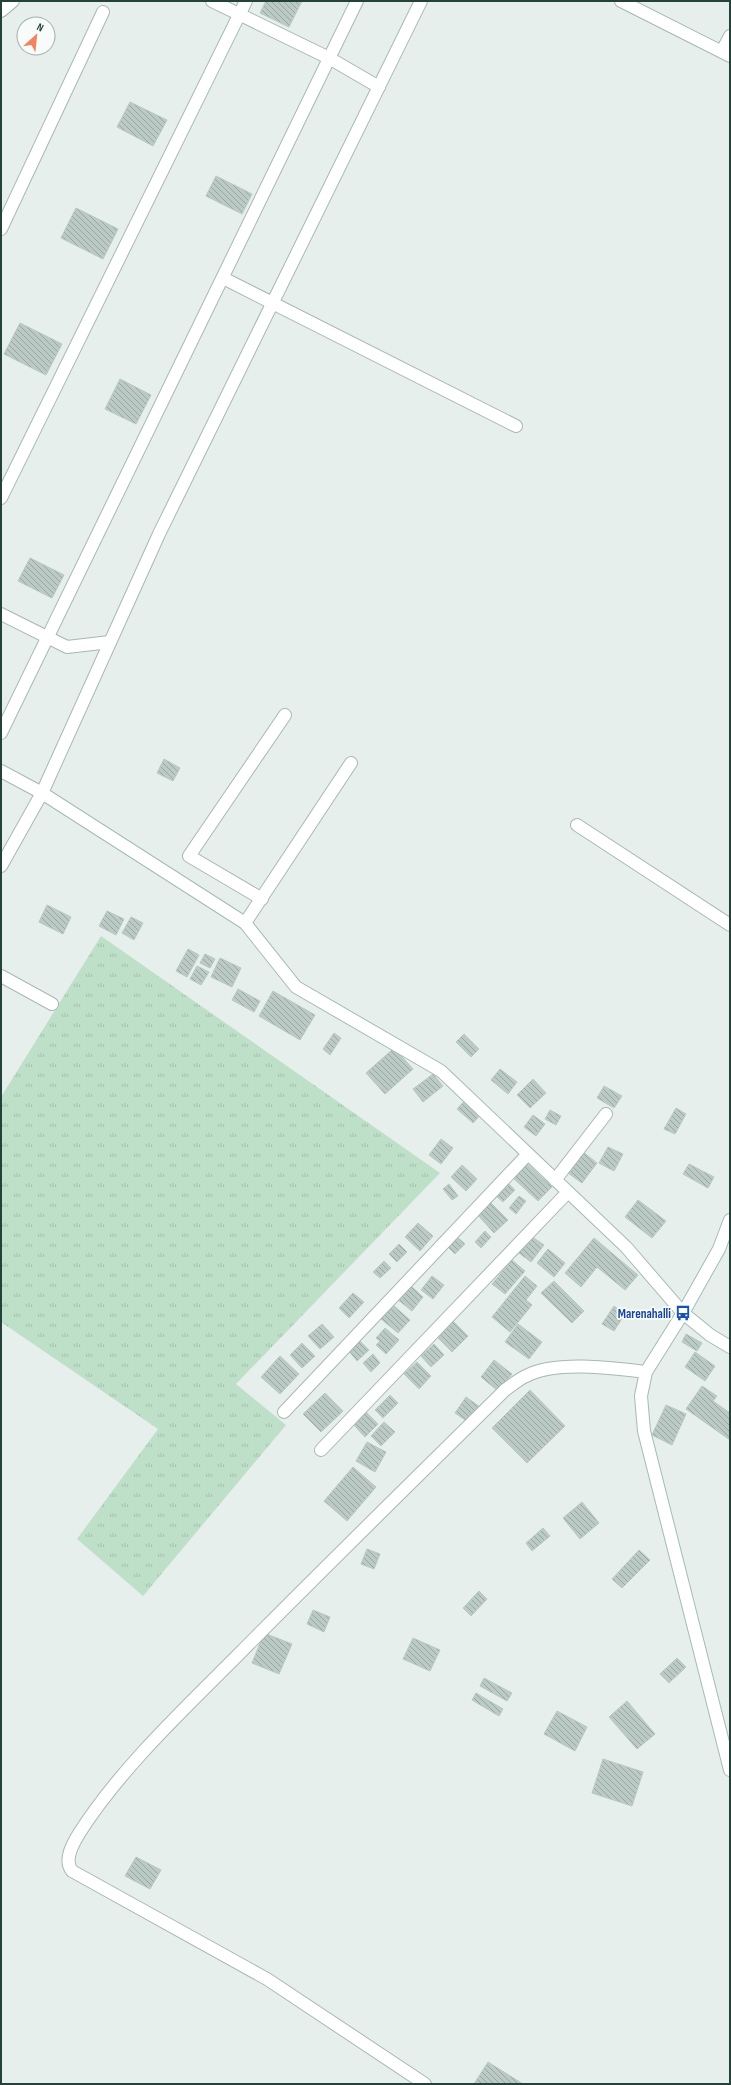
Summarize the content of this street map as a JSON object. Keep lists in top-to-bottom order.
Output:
{
  "places": {
    "bus stop": ["Marenahalli"]
  },
  "north": "top right"
}
